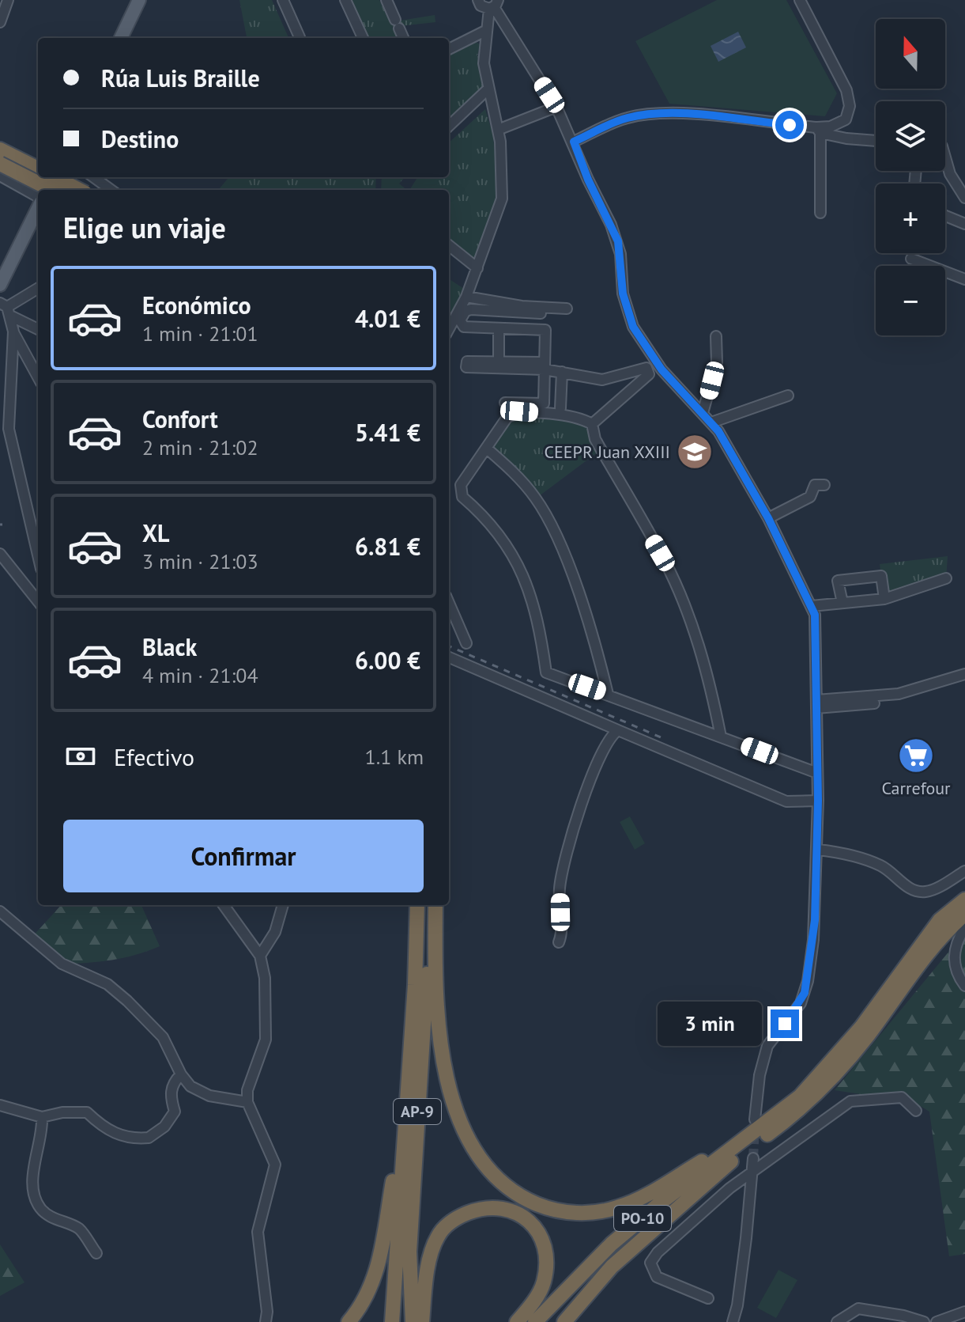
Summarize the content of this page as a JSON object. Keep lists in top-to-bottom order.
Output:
{
  "streets": {
    "highway": ["AP-9", "PO-10"]
  },
  "places": {
    "school or university": ["CEEPR Juan XXIII"],
    "supermarket": ["Carrefour"]
  },
  "north": "top",
  "page": {
    "map_buttons": ["+", "−"],
    "banner": ["Rúa Luis Braille", "Destino"],
    "heading": "Elige un viaje",
    "list": [
      {
        "name": "Económico",
        "note": "1 min · 21:01",
        "value": "4.01 €"
      },
      {
        "name": "Confort",
        "note": "2 min · 21:02",
        "value": "5.41 €"
      },
      {
        "name": "XL",
        "note": "3 min · 21:03",
        "value": "6.81 €"
      },
      {
        "name": "Black",
        "note": "4 min · 21:04",
        "value": "6.00 €"
      }
    ],
    "pay": ["Efectivo", "1.1 km"],
    "buttons": "Confirmar",
    "bubble": "3 min"
  }
}
